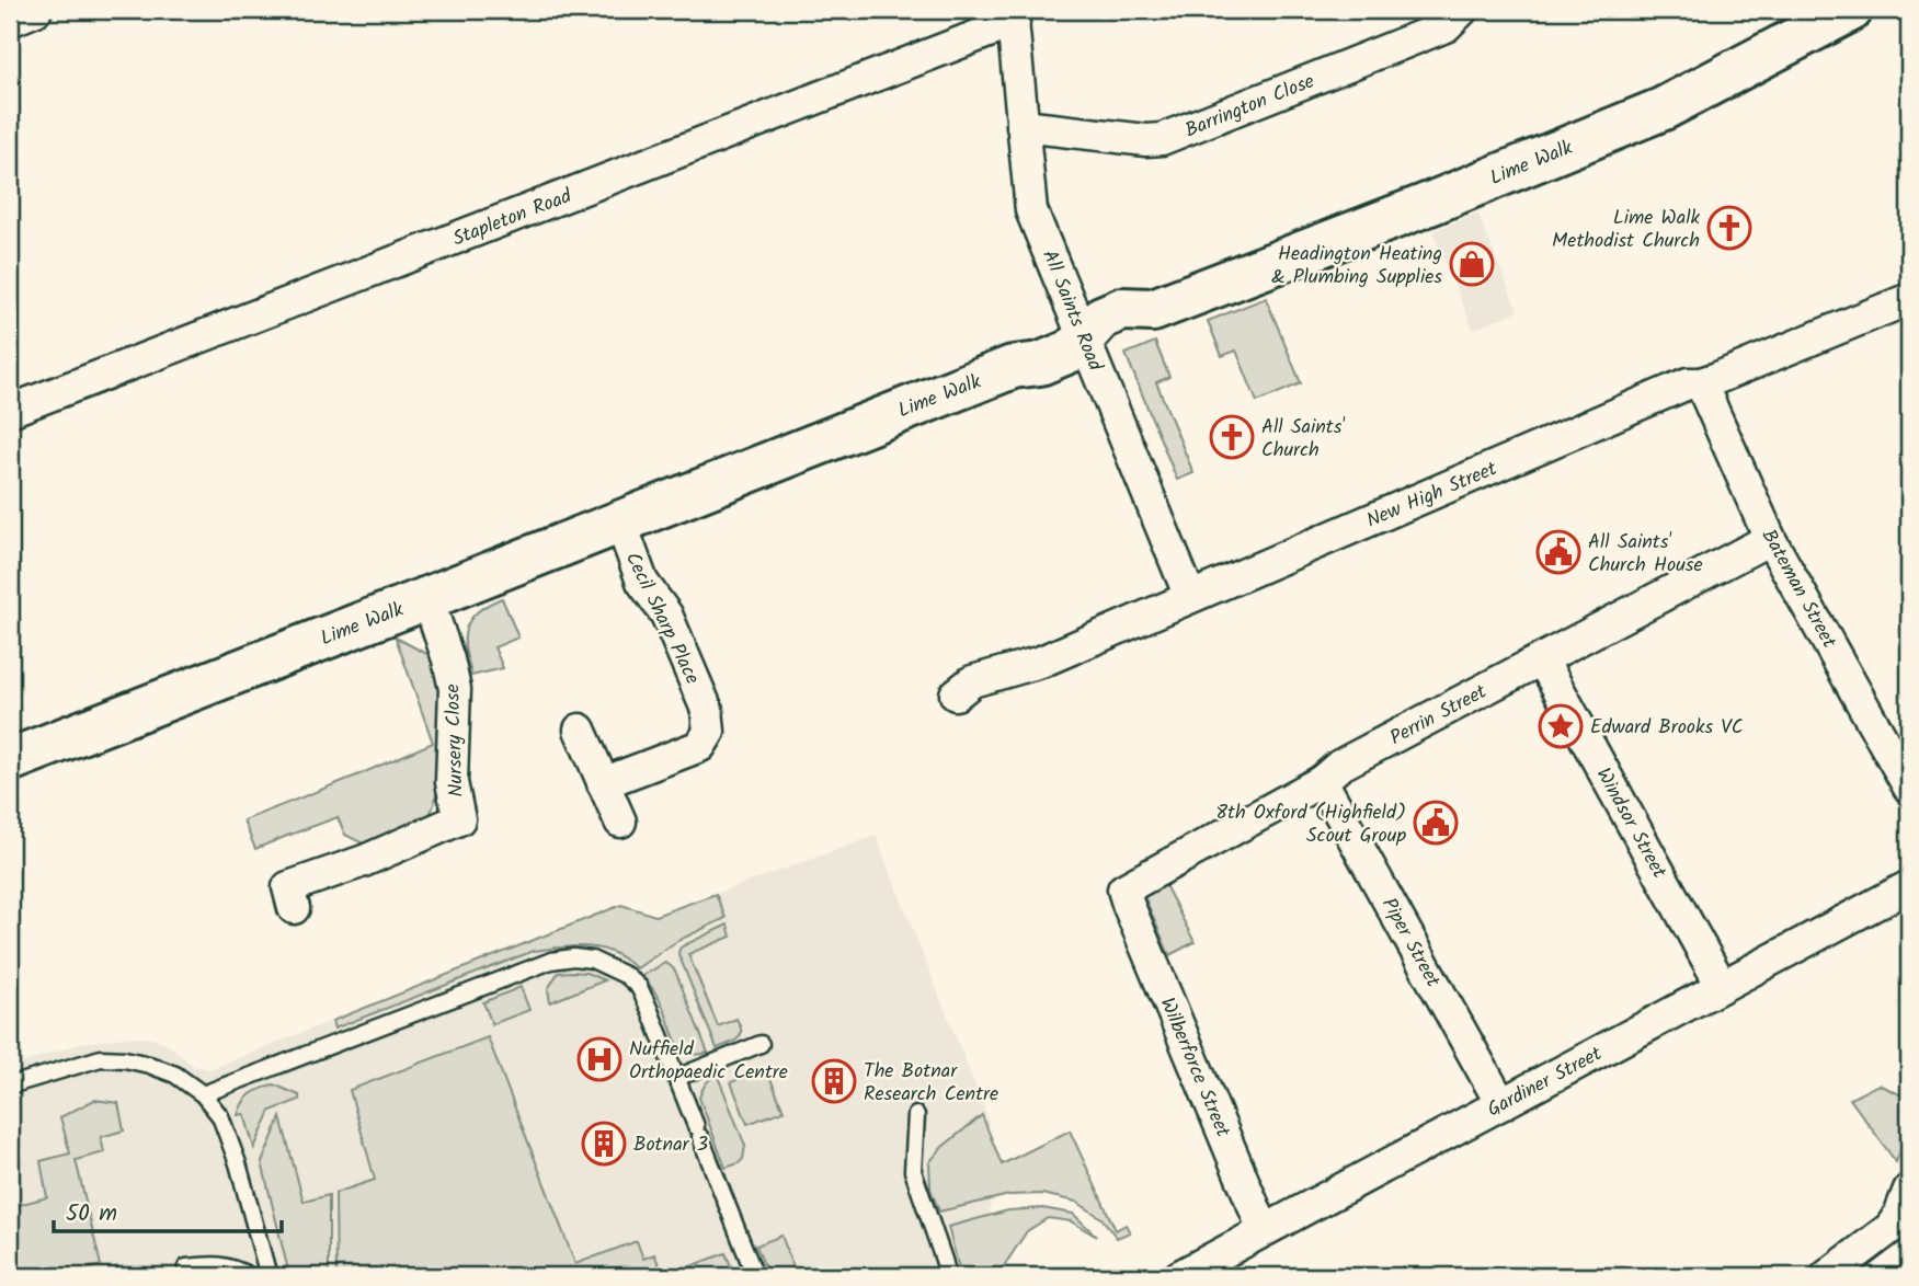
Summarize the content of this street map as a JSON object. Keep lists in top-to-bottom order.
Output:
{
  "streets": {
    "street": [
      "Barrington Close",
      "Lime Walk",
      "Stapleton Road",
      "All Saints Road",
      "New High Street",
      "Bateman Street",
      "Cecil Sharp Place",
      "Perrin Street",
      "Nursery Close",
      "Windsor Street",
      "Piper Street",
      "Wilberforce Street",
      "Gardiner Street"
    ]
  },
  "crossings": [
    ["Barrington Close", "All Saints Road"],
    ["Lime Walk", "All Saints Road"],
    ["Lime Walk", "Cecil Sharp Place"],
    ["Lime Walk", "Nursery Close"],
    ["Stapleton Road", "All Saints Road"],
    ["All Saints Road", "New High Street"],
    ["New High Street", "Bateman Street"],
    ["Bateman Street", "Perrin Street"],
    ["Perrin Street", "Windsor Street"],
    ["Perrin Street", "Piper Street"],
    ["Perrin Street", "Wilberforce Street"],
    ["Windsor Street", "Gardiner Street"],
    ["Piper Street", "Gardiner Street"],
    ["Wilberforce Street", "Gardiner Street"]
  ],
  "places": {
    "church": ["Lime Walk Methodist Church", "All Saints' Church"],
    "shop": ["Headington Heating & Plumbing Supplies"],
    "public building": ["All Saints' Church House", "8th Oxford (Highfield) Scout Group"],
    "place": ["Edward Brooks VC"],
    "hospital": ["Nuffield Orthopaedic Centre"],
    "building": ["The Botnar Research Centre", "Botnar 3"]
  },
  "scale_bar": "50 m"
}
